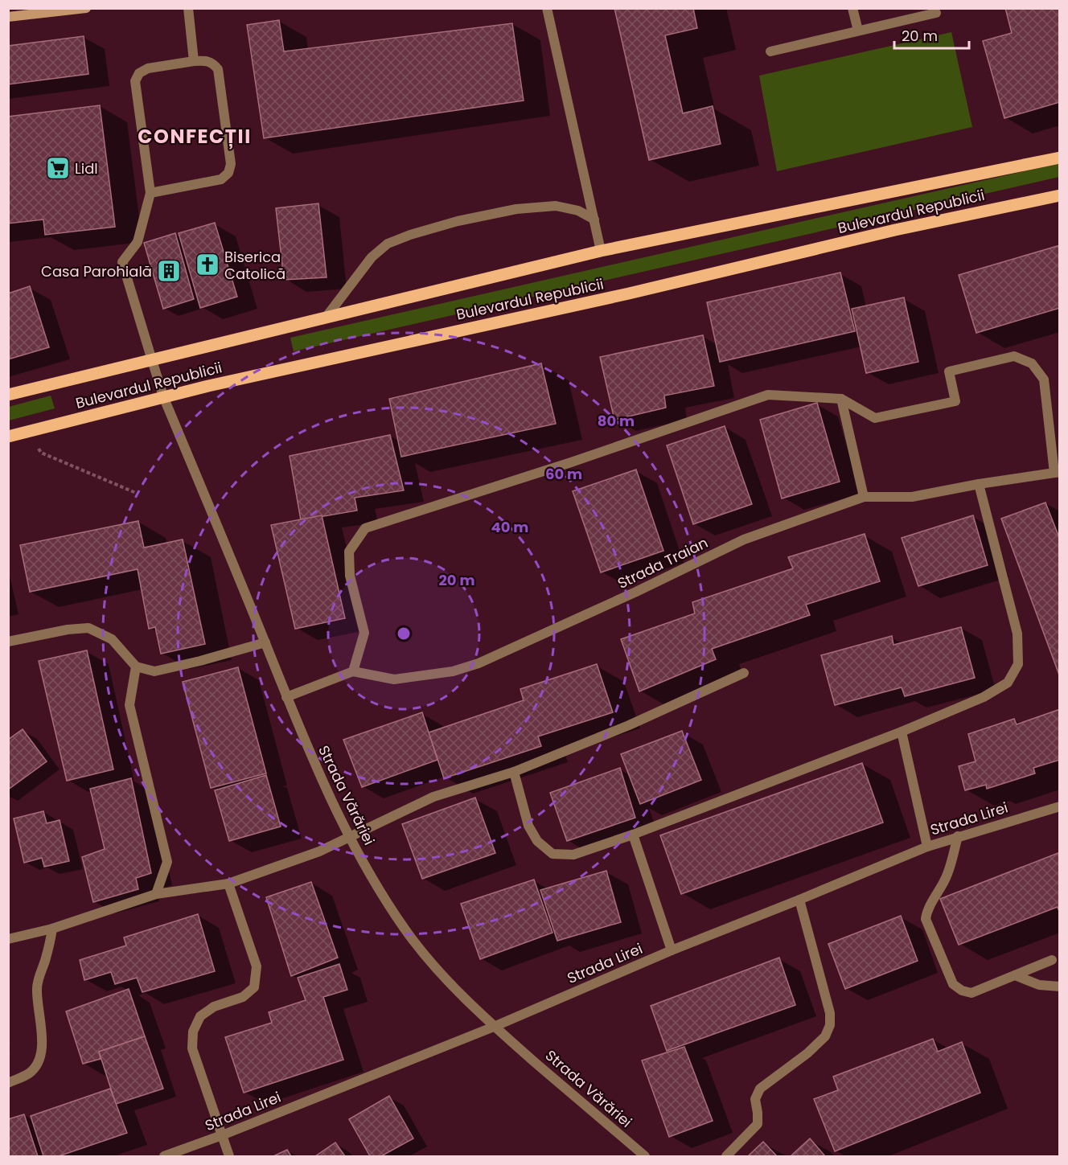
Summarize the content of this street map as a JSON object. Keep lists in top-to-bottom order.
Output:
{
  "streets": {
    "main road": ["Bulevardul Republicii"],
    "street": ["Strada Traian", "Strada Vărăriei", "Strada Lirei"]
  },
  "crossings": [
    ["Bulevardul Republicii", "Strada Vărăriei"],
    ["Strada Vărăriei", "Strada Lirei"]
  ],
  "districts": ["CONFECȚII"],
  "places": {
    "supermarket": ["Lidl"],
    "church": ["Biserica Catolică"],
    "building": ["Casa Parohială"]
  },
  "scale_bar": "20 m",
  "rings": [
    "80 m",
    "60 m",
    "40 m",
    "20 m"
  ]
}
